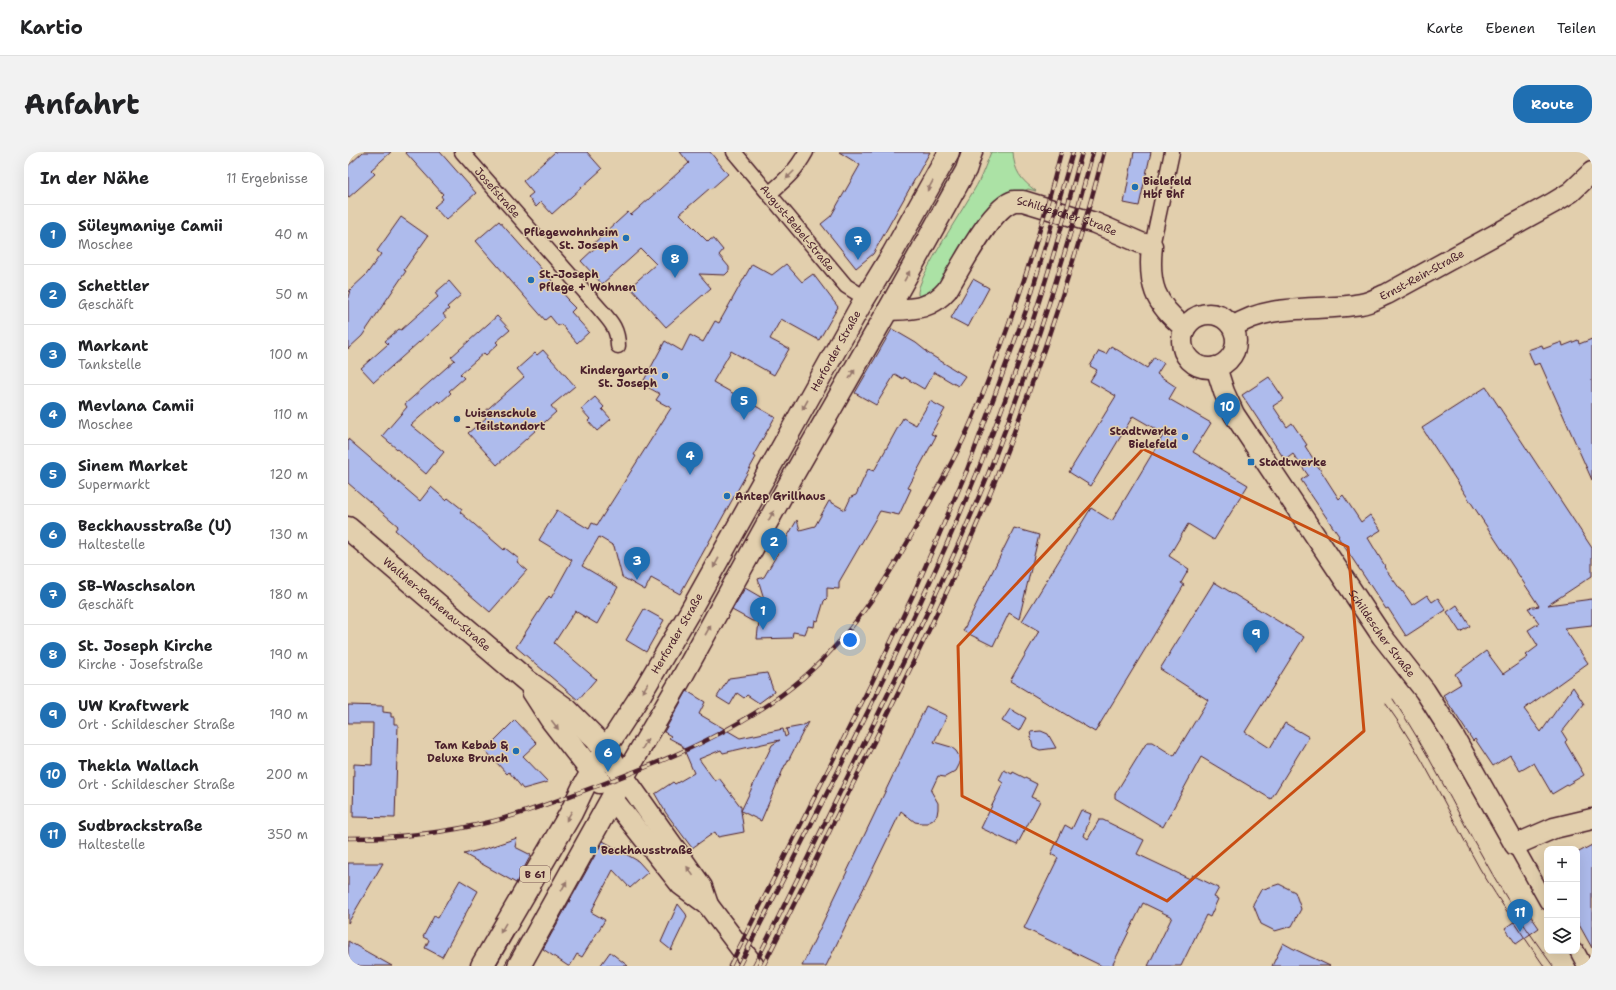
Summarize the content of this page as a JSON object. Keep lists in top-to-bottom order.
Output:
{
  "streets": {
    "main road": ["Herforder Straße", "Walther-Rathenau-Straße", "B 61"],
    "street": [
      "Josefstraße",
      "Schildescher Straße",
      "August-Bebel-Straße",
      "Ernst-Rein-Straße"
    ]
  },
  "crossings": [
    ["Schildescher Straße", "Ernst-Rein-Straße"],
    ["Schildescher Straße", "Herforder Straße"],
    ["August-Bebel-Straße", "Herforder Straße"],
    ["Herforder Straße", "Walther-Rathenau-Straße"],
    ["Walther-Rathenau-Straße", "B 61"]
  ],
  "places": {
    "other": [
      "Bielefeld Hbf Bhf",
      "Pflegewohnheim St. Joseph",
      "St.-Joseph Pflege + Wohnen",
      "Kindergarten St. Joseph",
      "Luisenschule - Teilstandort",
      "Stadtwerke Bielefeld",
      "Antep Grillhaus",
      "Tam Kebab & Deluxe Brunch"
    ],
    "transit": ["Stadtwerke", "Beckhausstraße"]
  },
  "page": {
    "header": "Kartio",
    "nav": ["Karte", "Ebenen", "Teilen"],
    "title": "Anfahrt",
    "buttons": "Route",
    "heading": ["In der Nähe", "11 Ergebnisse"],
    "list": [
      {
        "mark": "1",
        "name": "Süleymaniye Camii",
        "note": "Moschee",
        "value": "40 m"
      },
      {
        "mark": "2",
        "name": "Schettler",
        "note": "Geschäft",
        "value": "50 m"
      },
      {
        "mark": "3",
        "name": "Markant",
        "note": "Tankstelle",
        "value": "100 m"
      },
      {
        "mark": "4",
        "name": "Mevlana Camii",
        "note": "Moschee",
        "value": "110 m"
      },
      {
        "mark": "5",
        "name": "Sinem Market",
        "note": "Supermarkt",
        "value": "120 m"
      },
      {
        "mark": "6",
        "name": "Beckhausstraße (U)",
        "note": "Haltestelle",
        "value": "130 m"
      },
      {
        "mark": "7",
        "name": "SB-Waschsalon",
        "note": "Geschäft",
        "value": "180 m"
      },
      {
        "mark": "8",
        "name": "St. Joseph Kirche",
        "note": "Kirche · Josefstraße",
        "value": "190 m"
      },
      {
        "mark": "9",
        "name": "UW Kraftwerk",
        "note": "Ort · Schildescher Straße",
        "value": "190 m"
      },
      {
        "mark": "10",
        "name": "Thekla Wallach",
        "note": "Ort · Schildescher Straße",
        "value": "200 m"
      },
      {
        "mark": "11",
        "name": "Sudbrackstraße",
        "note": "Haltestelle",
        "value": "350 m"
      }
    ],
    "pins": [
      "7",
      "8",
      "5",
      "10",
      "4",
      "2",
      "3",
      "1",
      "9",
      "6",
      "11"
    ],
    "map_buttons": ["+", "−"]
  }
}
